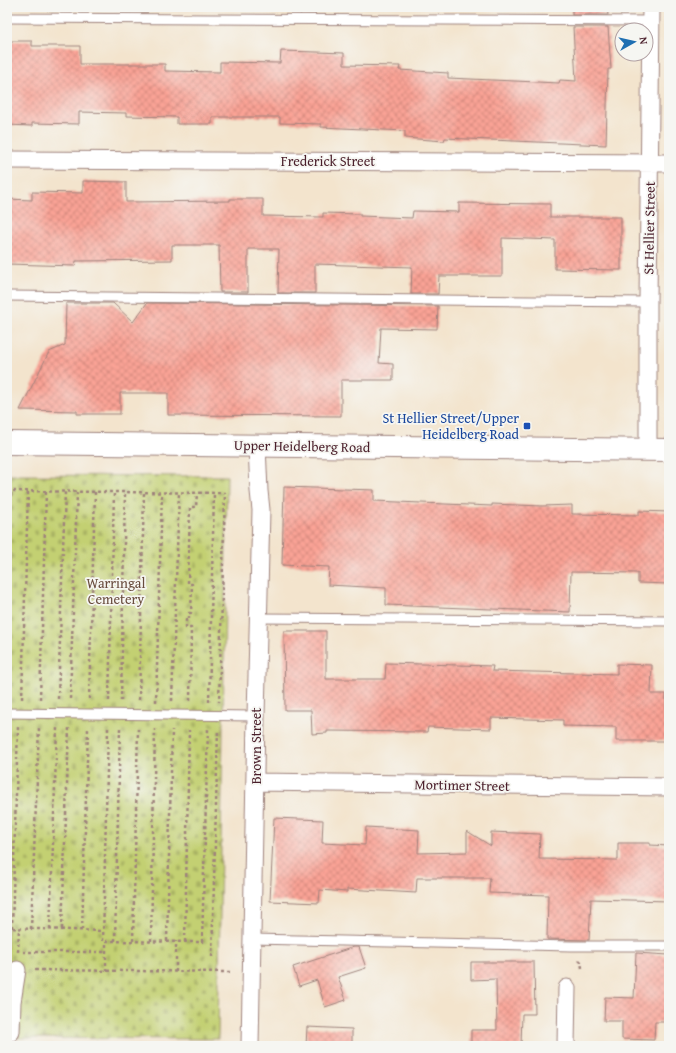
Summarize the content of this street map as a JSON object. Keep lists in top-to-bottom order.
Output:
{
  "streets": {
    "main road": ["Upper Heidelberg Road"],
    "street": [
      "Frederick Street",
      "St Hellier Street",
      "Brown Street",
      "Mortimer Street"
    ]
  },
  "crossings": [
    ["Frederick Street", "St Hellier Street"],
    ["St Hellier Street", "Upper Heidelberg Road"],
    ["Upper Heidelberg Road", "Brown Street"],
    ["Brown Street", "Mortimer Street"]
  ],
  "parks": ["Warringal Cemetery"],
  "places": {
    "transit": ["St Hellier Street/Upper Heidelberg Road"]
  },
  "north": "right"
}
